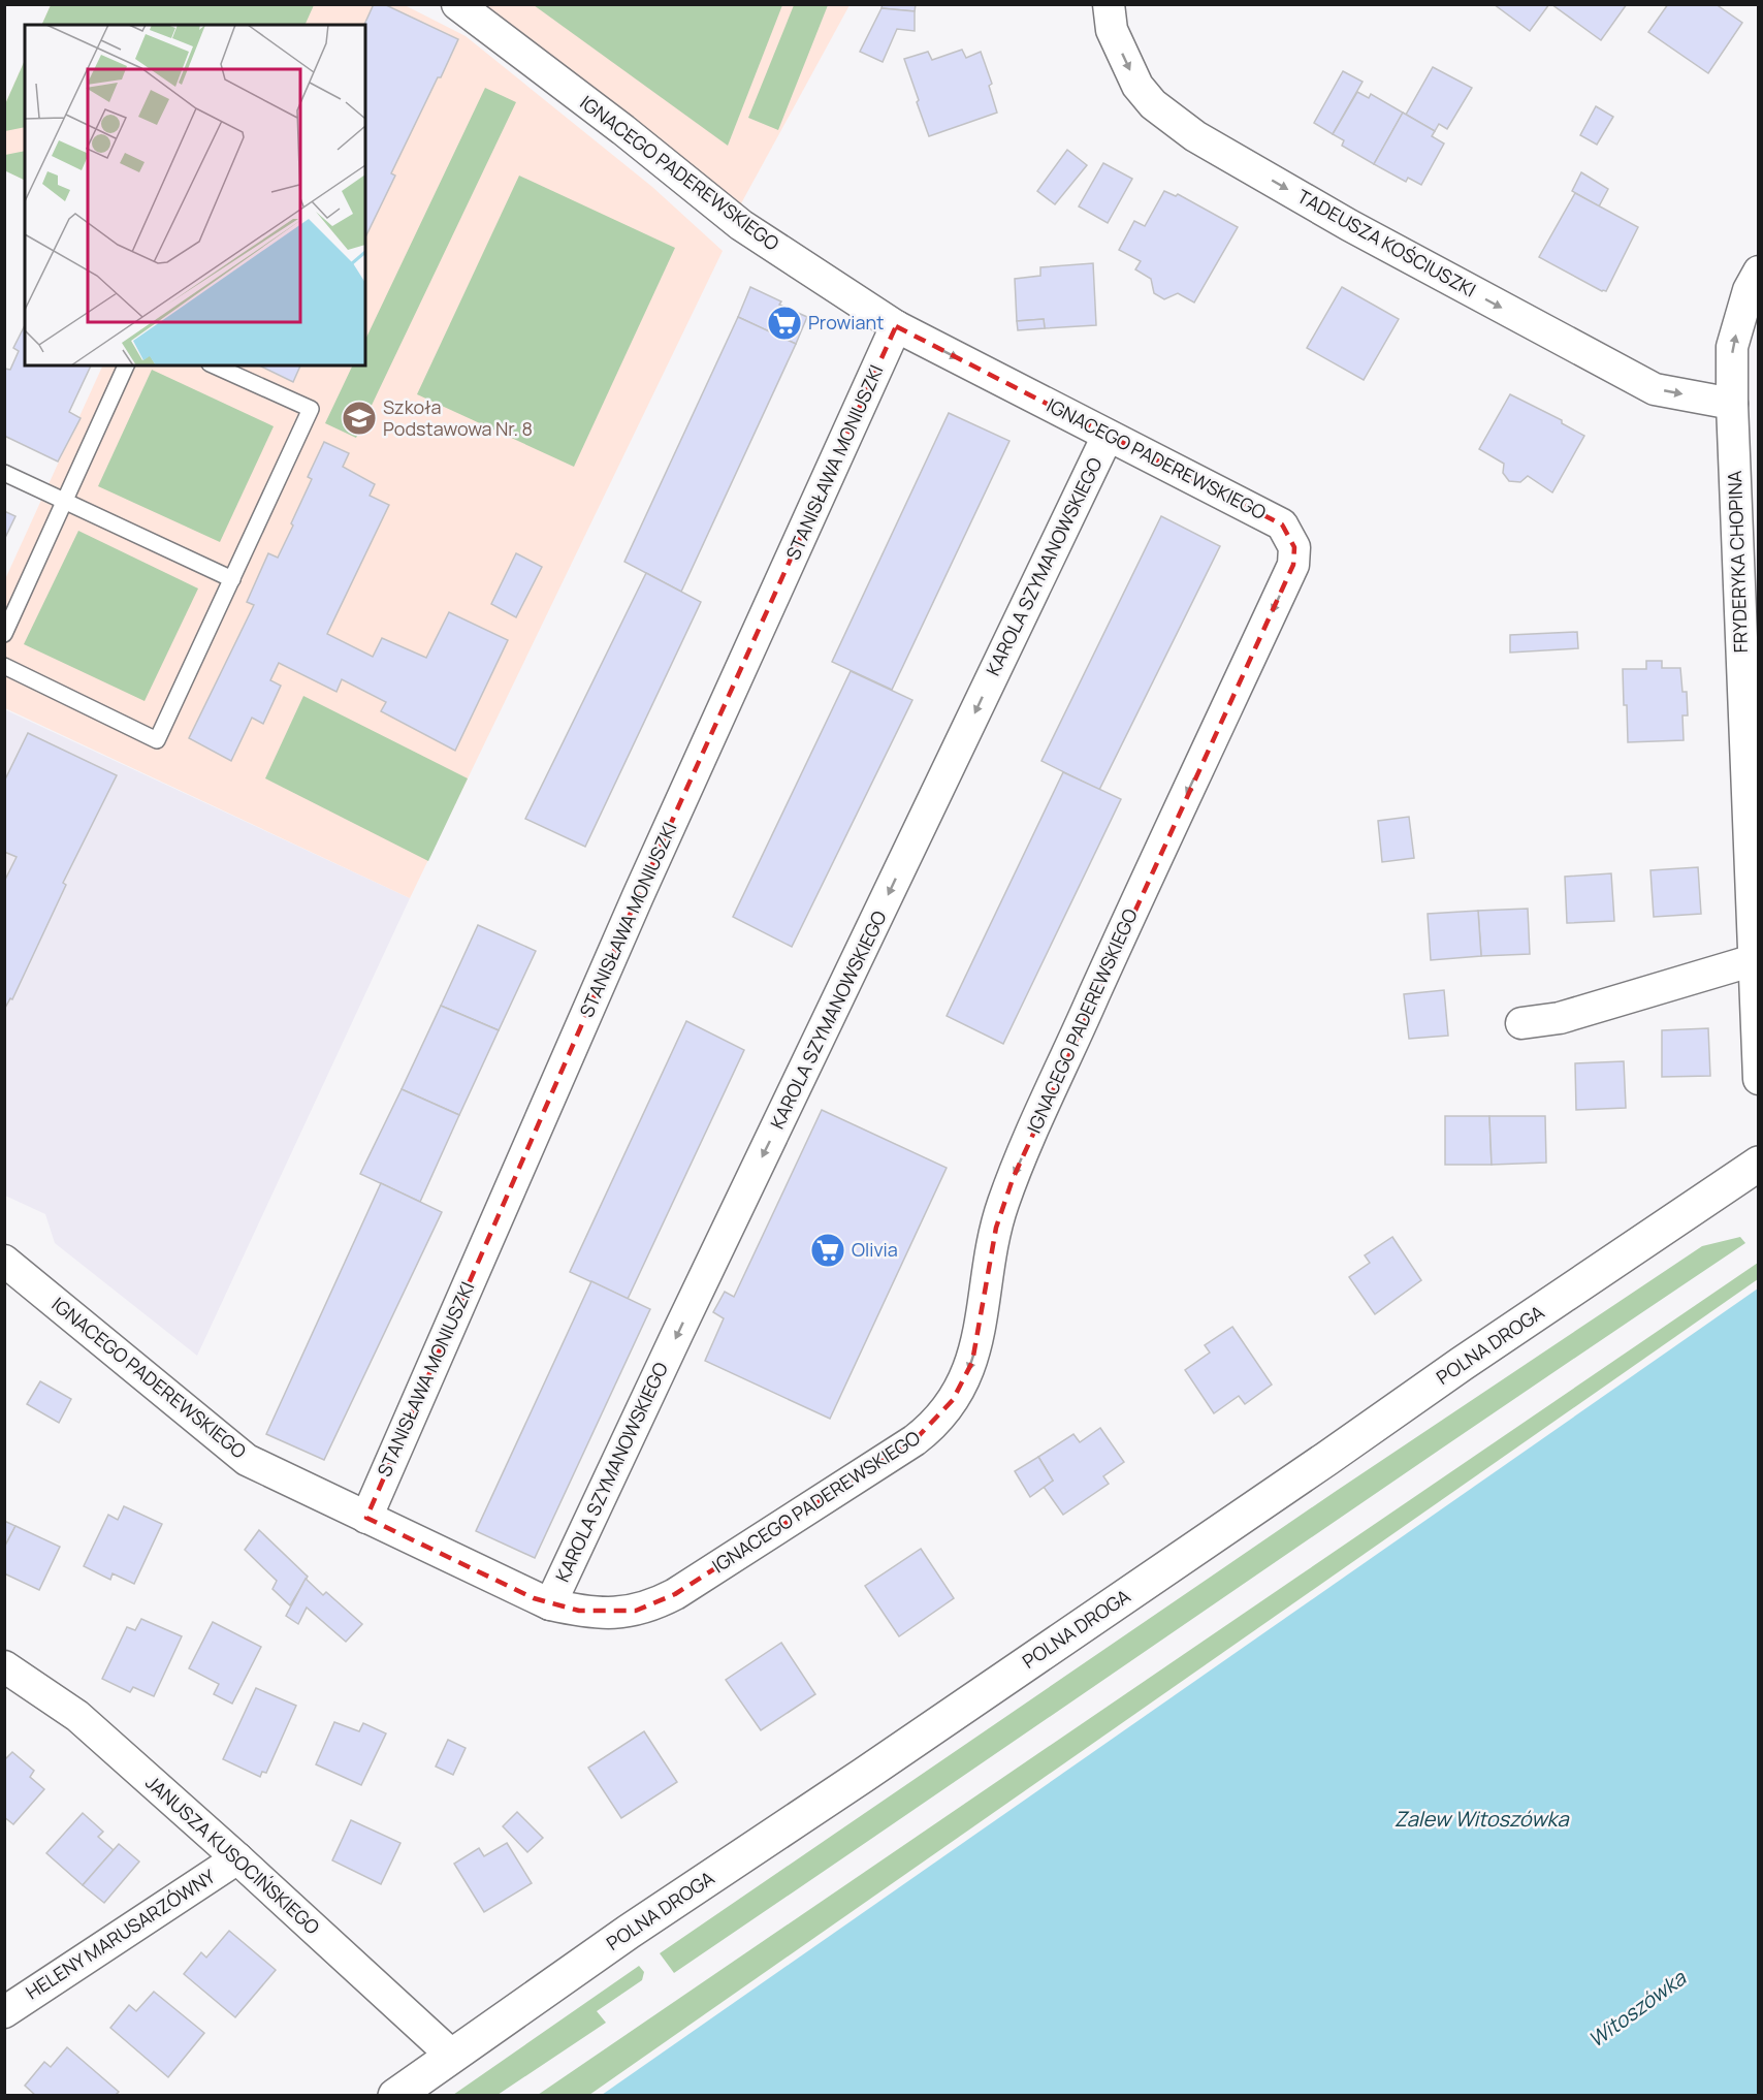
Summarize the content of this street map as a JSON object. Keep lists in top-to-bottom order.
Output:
{
  "streets": {
    "street": [
      "IGNACEGO PADEREWSKIEGO",
      "TADEUSZA KOŚCIUSZKI",
      "STANISŁAWA MONIUSZKI",
      "FRYDERYKA CHOPINA",
      "KAROLA SZYMANOWSKIEGO",
      "POLNA DROGA",
      "JANUSZA KUSOCIŃSKIEGO",
      "HELENY MARUSARZÓWNY"
    ]
  },
  "crossings": [
    ["IGNACEGO PADEREWSKIEGO", "STANISŁAWA MONIUSZKI"],
    ["IGNACEGO PADEREWSKIEGO", "KAROLA SZYMANOWSKIEGO"],
    ["TADEUSZA KOŚCIUSZKI", "FRYDERYKA CHOPINA"],
    ["POLNA DROGA", "JANUSZA KUSOCIŃSKIEGO"],
    ["JANUSZA KUSOCIŃSKIEGO", "HELENY MARUSARZÓWNY"]
  ],
  "one_way": ["TADEUSZA KOŚCIUSZKI", "KAROLA SZYMANOWSKIEGO"],
  "water": ["Zalew Witoszówka", "Witoszówka"],
  "places": {
    "supermarket": ["Prowiant", "Olivia"],
    "school or university": ["Szkoła Podstawowa Nr. 8"]
  }
}
